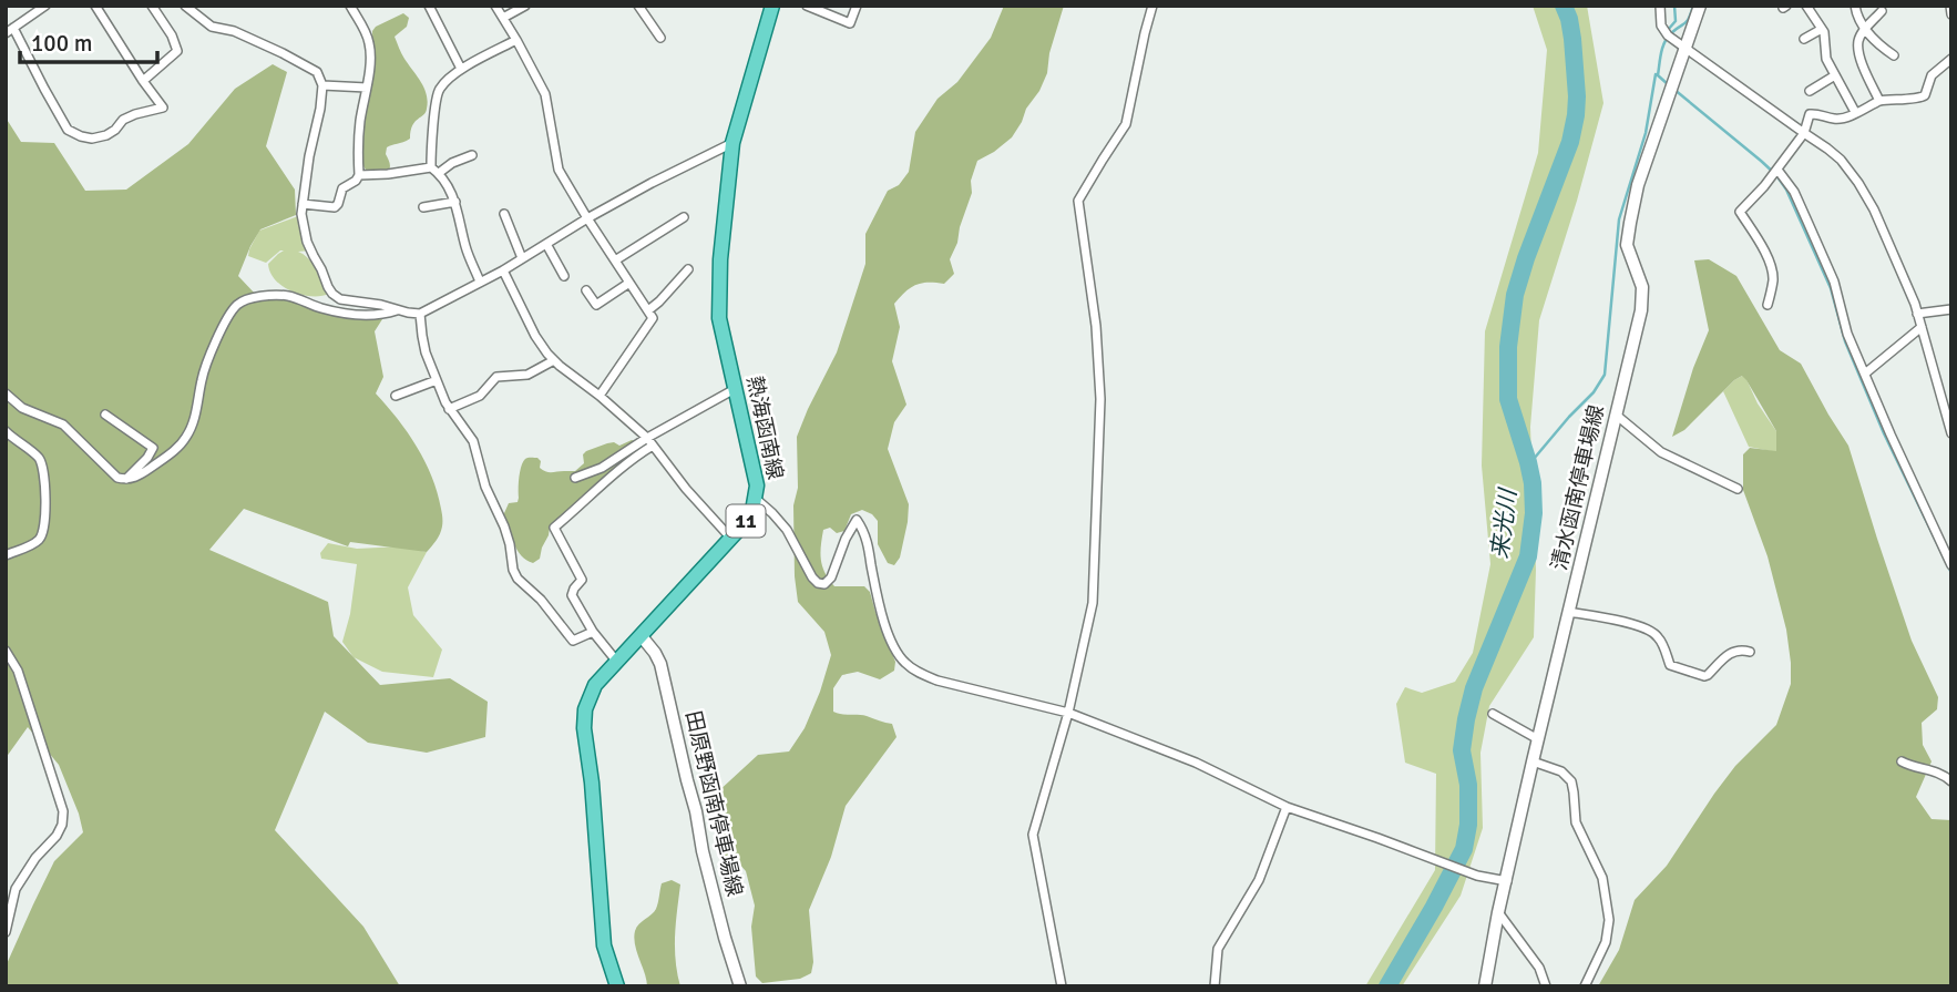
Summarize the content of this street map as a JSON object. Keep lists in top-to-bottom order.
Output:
{
  "streets": {
    "main road": [
      "熱海函南線",
      "清水函南停車場線",
      "11",
      "田原野函南停車場線"
    ]
  },
  "crossings": [
    ["熱海函南線", "田原野函南停車場線"]
  ],
  "water": ["来光川"],
  "scale_bar": "100 m"
}
